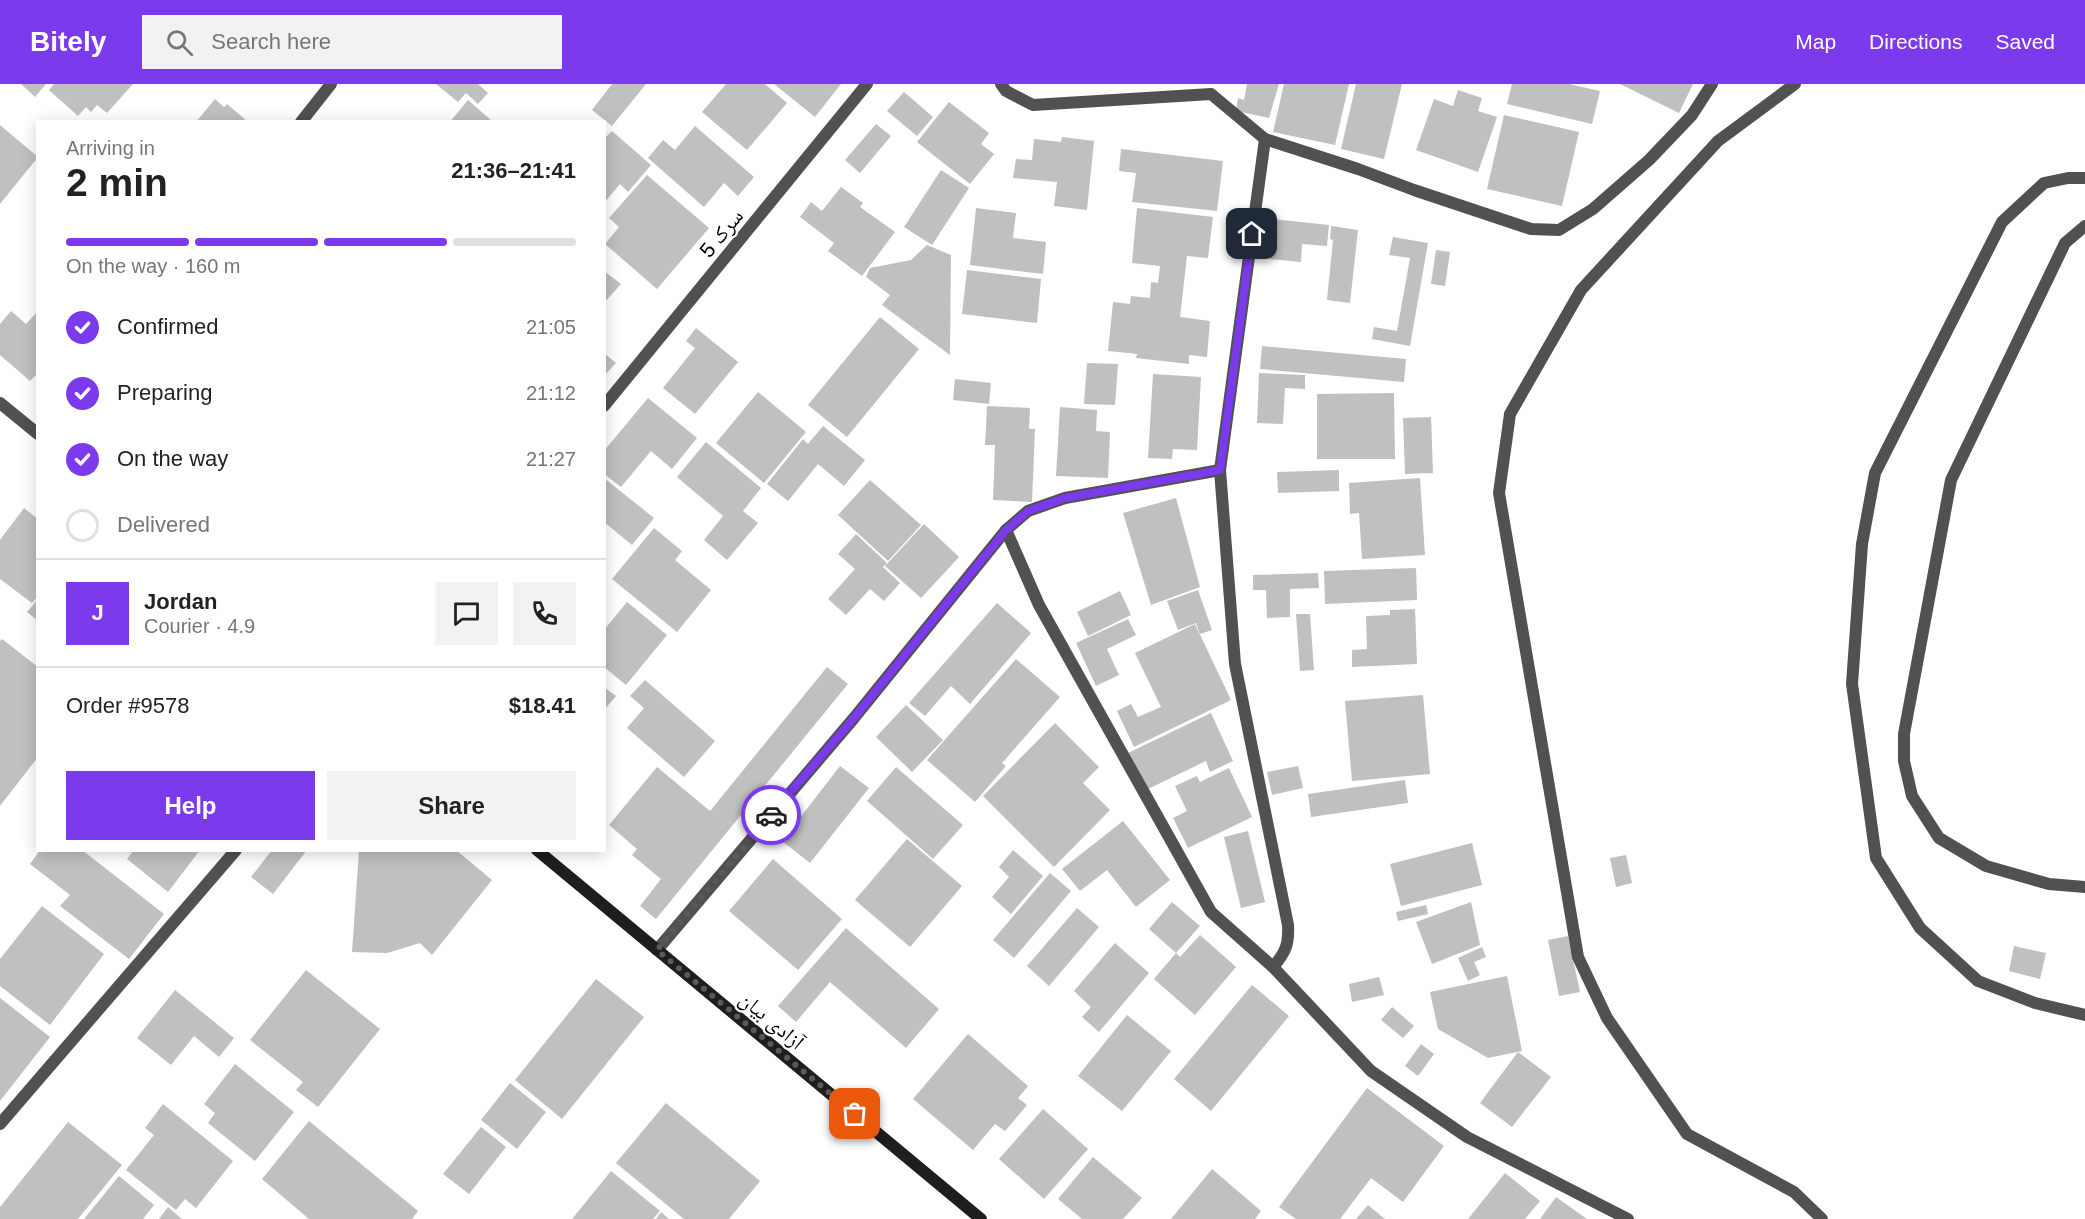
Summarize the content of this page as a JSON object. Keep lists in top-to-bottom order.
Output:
{
  "streets": {
    "main road": ["آزادی بیان"],
    "street": ["سرک 5"]
  },
  "page": {
    "header": "Bitely",
    "search": "Search here",
    "nav": ["Map", "Directions", "Saved"],
    "heading": ["2 min", "Arriving in", "21:36–21:41"],
    "panel": [
      "Jordan",
      "Courier · 4.9",
      "Order #9578",
      "$18.41"
    ],
    "bar": "On the way · 160 m",
    "list": [
      ["Confirmed", "21:05"],
      ["Preparing", "21:12"],
      ["On the way", "21:27"],
      "Delivered"
    ],
    "round": "J",
    "buttons": ["Help", "Share"]
  }
}
